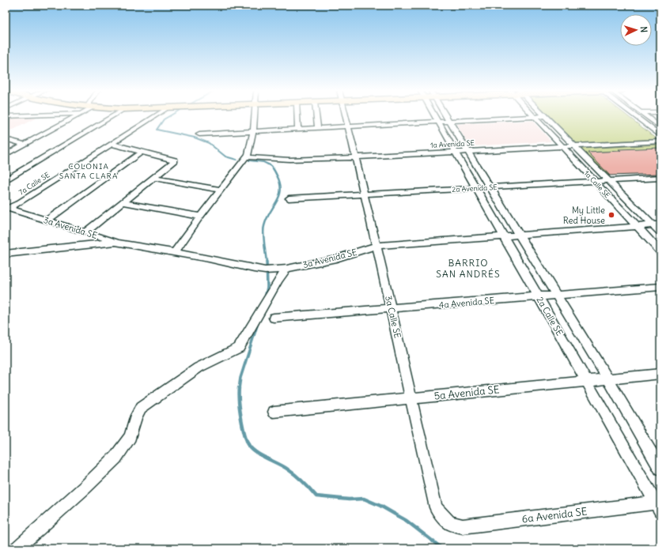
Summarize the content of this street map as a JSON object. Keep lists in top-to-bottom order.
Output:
{
  "streets": {
    "street": [
      "1a Avenida SE",
      "7a Calle SE",
      "1a Calle SE",
      "2a Avenida SE",
      "3a Avenida SE",
      "4a Avenida SE",
      "2a Calle SE",
      "3a Calle SE",
      "5a Avenida SE",
      "6a Avenida SE"
    ]
  },
  "crossings": [
    ["1a Avenida SE", "1a Calle SE"],
    ["1a Avenida SE", "2a Calle SE"],
    ["1a Avenida SE", "3a Calle SE"],
    ["7a Calle SE", "3a Avenida SE"],
    ["1a Calle SE", "2a Avenida SE"],
    ["1a Calle SE", "3a Avenida SE"],
    ["2a Avenida SE", "2a Calle SE"],
    ["2a Avenida SE", "3a Calle SE"],
    ["3a Avenida SE", "2a Calle SE"],
    ["3a Avenida SE", "3a Calle SE"],
    ["4a Avenida SE", "2a Calle SE"],
    ["4a Avenida SE", "3a Calle SE"],
    ["2a Calle SE", "5a Avenida SE"],
    ["2a Calle SE", "6a Avenida SE"],
    ["3a Calle SE", "5a Avenida SE"],
    ["3a Calle SE", "6a Avenida SE"]
  ],
  "districts": ["COLONIA SANTA CLARA", "BARRIO SAN ANDRÉS"],
  "places": ["My Little Red House"],
  "north": "right"
}
